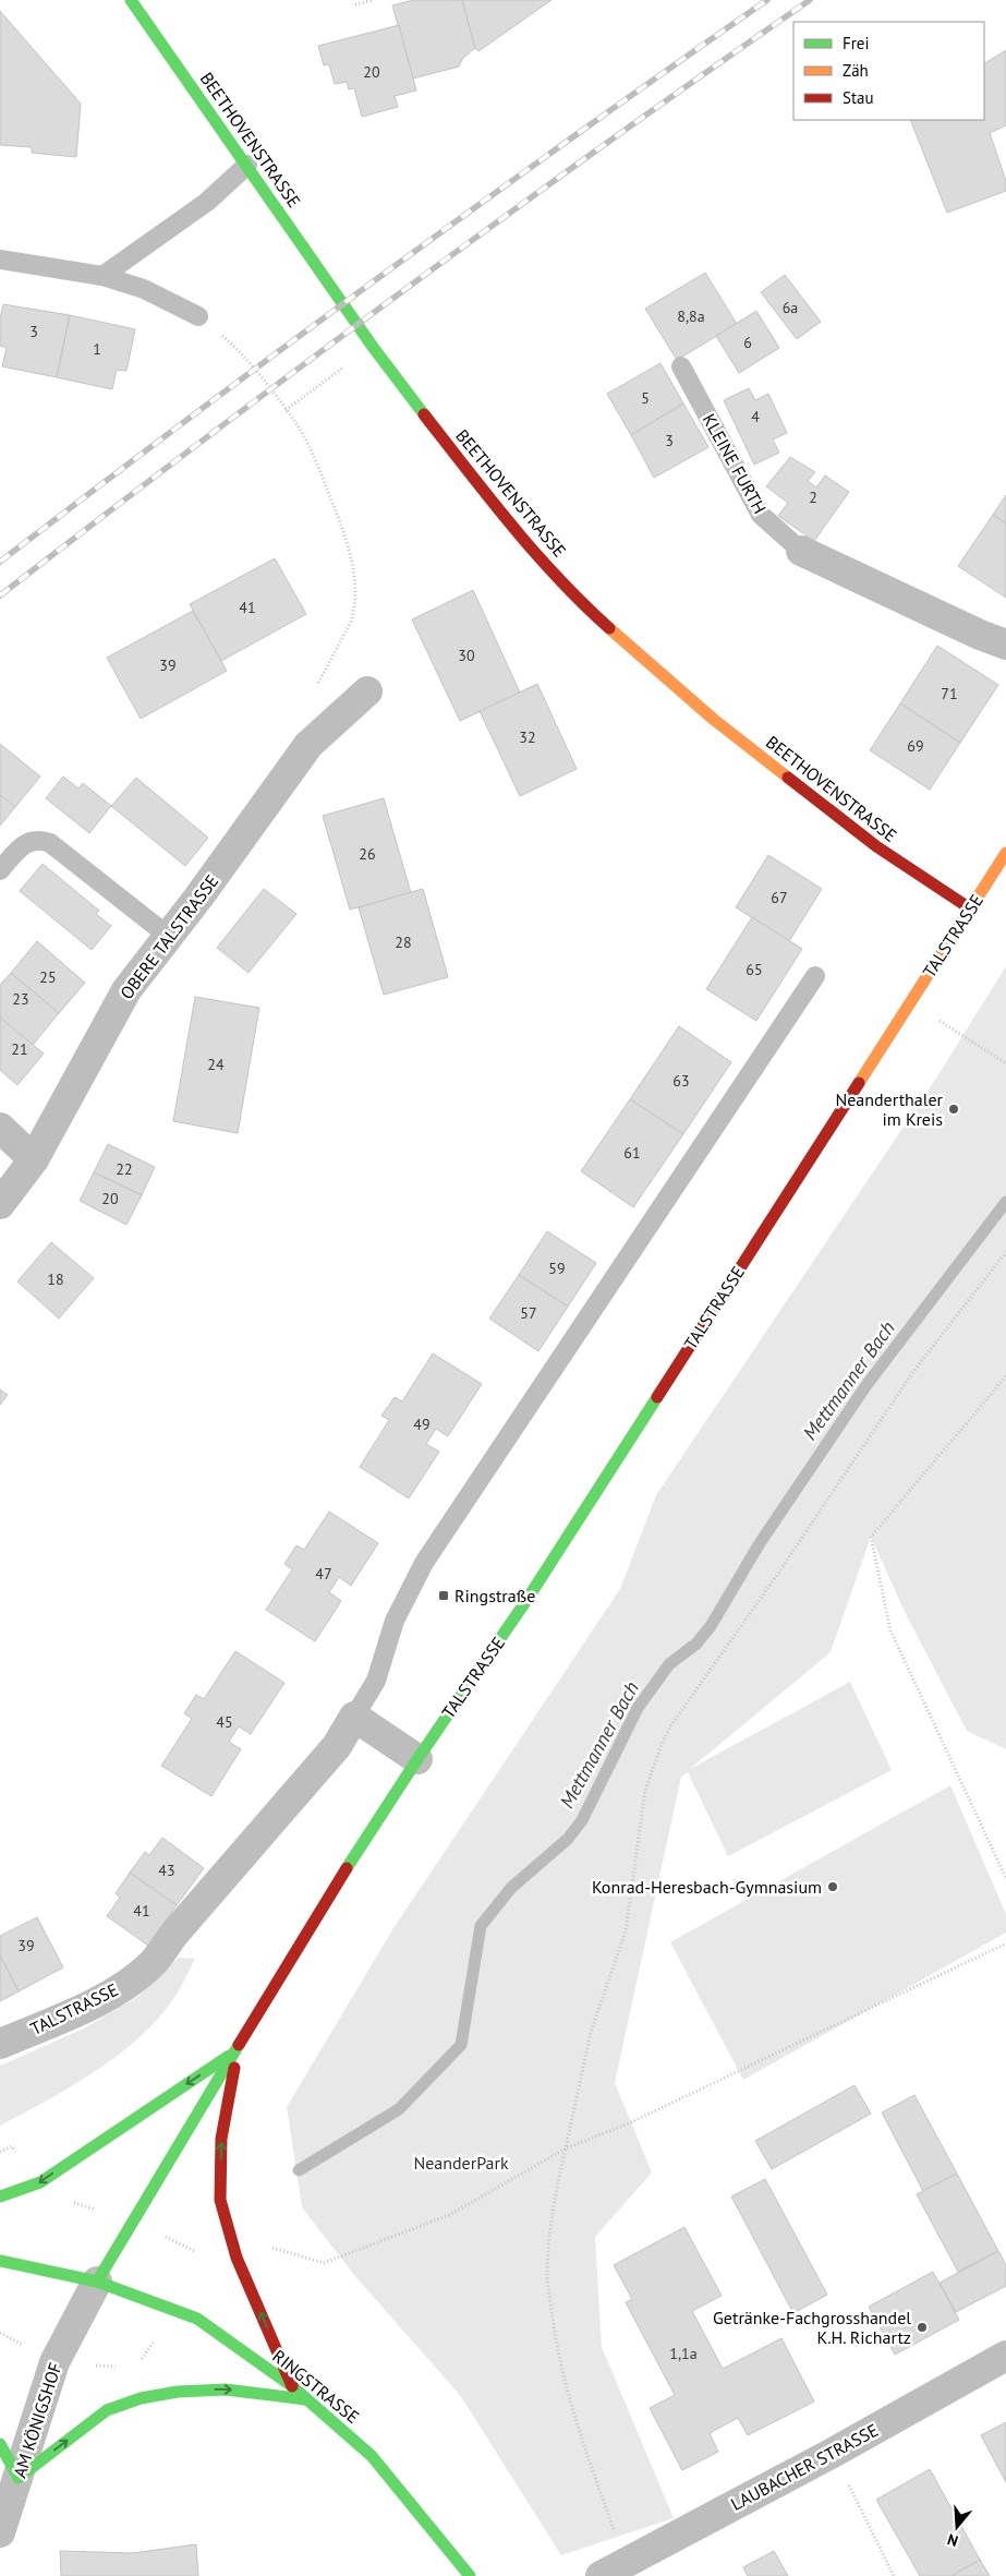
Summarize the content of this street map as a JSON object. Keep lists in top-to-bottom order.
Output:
{
  "streets": {
    "street": [
      "BEETHOVENSTRASSE",
      "TALSTRASSE",
      "OBERE TALSTRASSE",
      "RINGSTRASSE",
      "AM KÖNIGSHOF",
      "LAUBACHER STRASSE"
    ],
    "lane": ["KLEINE FURTH"]
  },
  "crossings": [
    ["BEETHOVENSTRASSE", "TALSTRASSE"],
    ["TALSTRASSE", "RINGSTRASSE"],
    ["TALSTRASSE", "AM KÖNIGSHOF"],
    ["RINGSTRASSE", "AM KÖNIGSHOF"]
  ],
  "water": ["Mettmanner Bach"],
  "parks": ["NeanderPark"],
  "places": {
    "other": ["Neanderthaler im Kreis", "Konrad-Heresbach-Gymnasium", "Getränke-Fachgrosshandel K.H. Richartz"],
    "transit": ["Ringstraße"]
  },
  "house_numbers": [
    "20",
    "6a",
    "8,8a",
    "3",
    "6",
    "1",
    "5",
    "4",
    "3",
    "2",
    "41",
    "30",
    "39",
    "71",
    "32",
    "69",
    "26",
    "67",
    "28",
    "65",
    "25",
    "23",
    "21",
    "24",
    "63",
    "61",
    "22",
    "20",
    "59",
    "18",
    "57",
    "49",
    "47",
    "45",
    "43",
    "41",
    "39",
    "1,1a"
  ],
  "legend": ["Frei", "Zäh", "Stau"],
  "north": "bottom"
}
